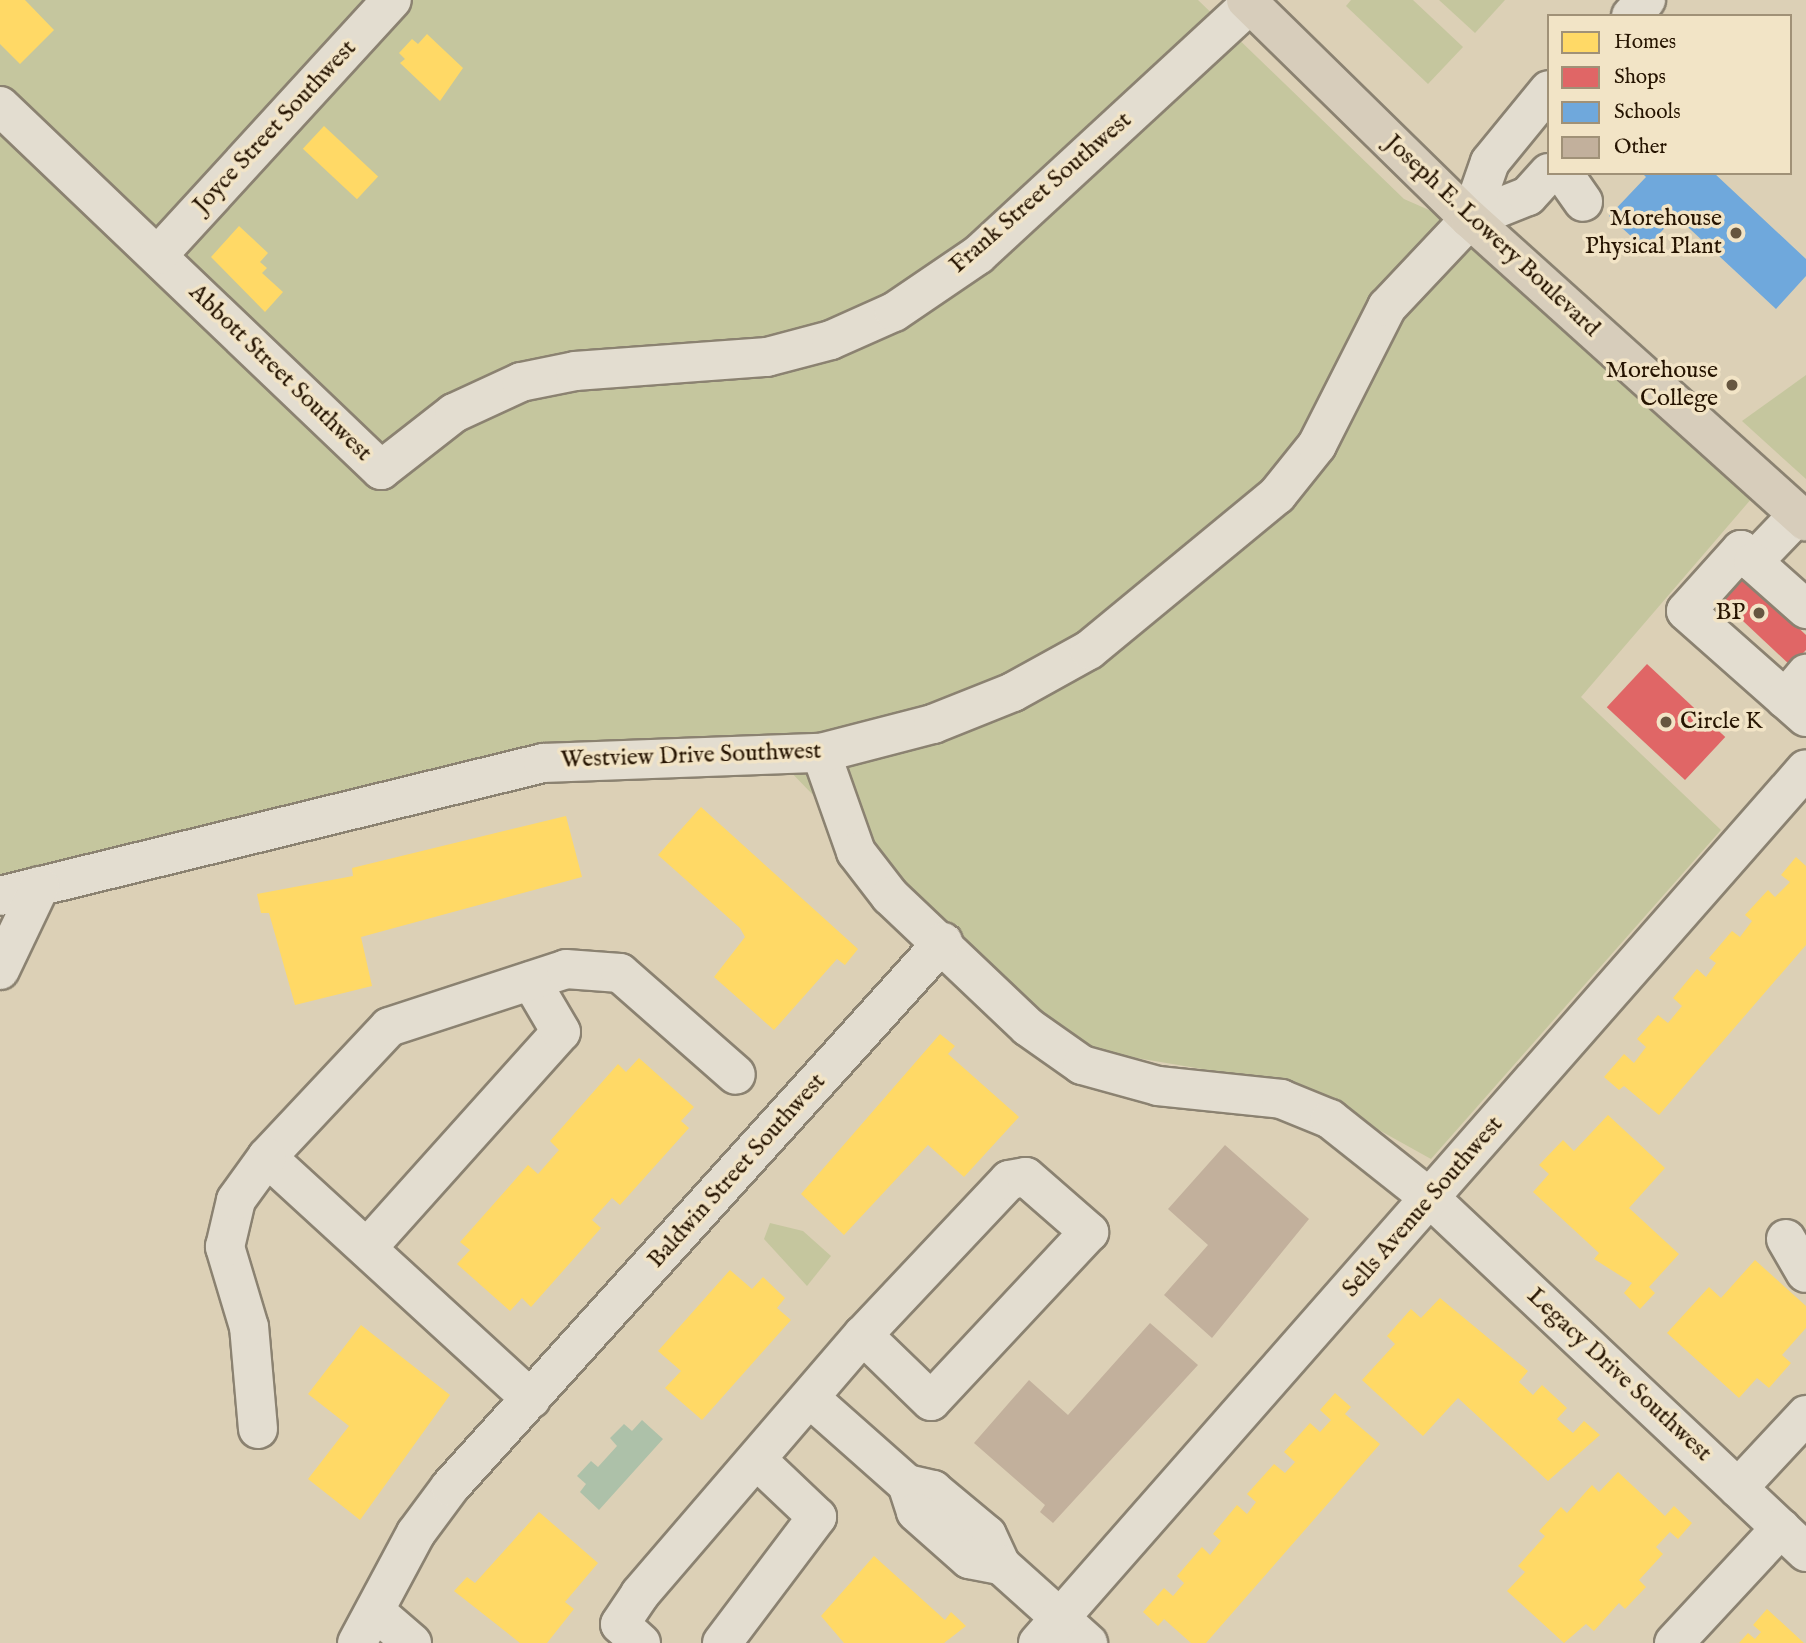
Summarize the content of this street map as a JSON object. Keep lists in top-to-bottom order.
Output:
{
  "streets": {
    "main road": ["Joseph E. Lowery Boulevard"],
    "street": [
      "Joyce Street Southwest",
      "Frank Street Southwest",
      "Abbott Street Southwest",
      "Westview Drive Southwest",
      "Baldwin Street Southwest",
      "Sells Avenue Southwest",
      "Legacy Drive Southwest"
    ]
  },
  "crossings": [
    ["Joyce Street Southwest", "Abbott Street Southwest"],
    ["Frank Street Southwest", "Joseph E. Lowery Boulevard"],
    ["Frank Street Southwest", "Abbott Street Southwest"],
    ["Joseph E. Lowery Boulevard", "Westview Drive Southwest"],
    ["Sells Avenue Southwest", "Legacy Drive Southwest"]
  ],
  "places": [
    "Morehouse Physical Plant",
    "Morehouse College",
    "BP",
    "Circle K"
  ],
  "legend": [
    "Homes",
    "Shops",
    "Schools",
    "Other"
  ]
}
